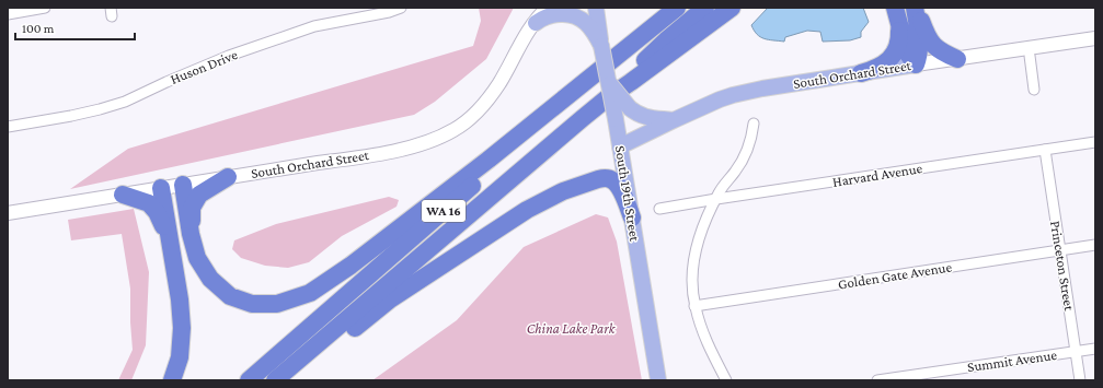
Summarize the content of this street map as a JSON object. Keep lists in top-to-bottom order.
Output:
{
  "streets": {
    "highway": ["WA 16"],
    "main road": ["South Orchard Street", "South 19th Street"],
    "street": [
      "Huson Drive",
      "Harvard Avenue",
      "Princeton Street",
      "Golden Gate Avenue",
      "Summit Avenue"
    ]
  },
  "crossings": [
    ["South Orchard Street", "South 19th Street"],
    ["Harvard Avenue", "Princeton Street"],
    ["Princeton Street", "Golden Gate Avenue"],
    ["Princeton Street", "Summit Avenue"]
  ],
  "parks": ["China Lake Park"],
  "scale_bar": "100 m"
}
